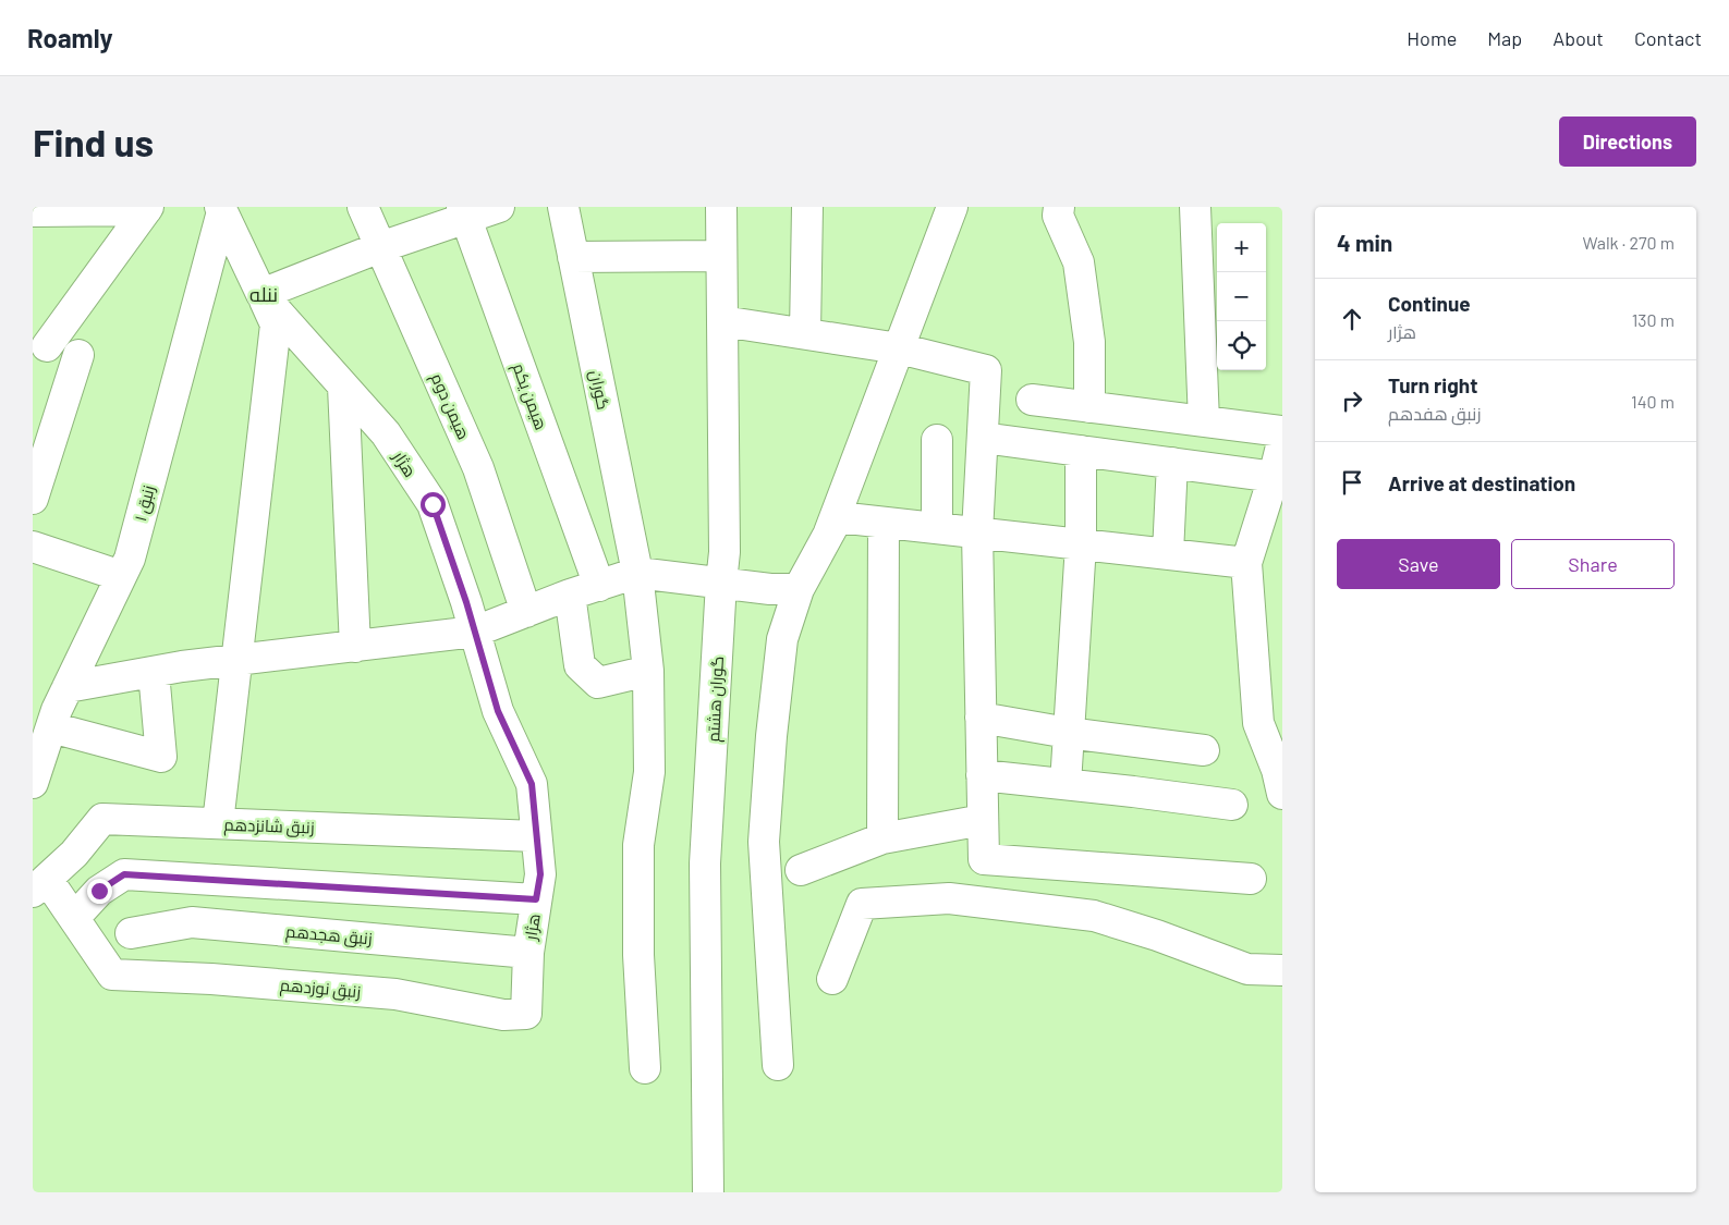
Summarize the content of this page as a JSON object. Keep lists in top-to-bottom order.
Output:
{
  "streets": {
    "street": [
      "گوران",
      "هیمن یکم",
      "هیمن دوم",
      "هژار",
      "زنبق ۱",
      "گوران هشتم",
      "زنبق شانزدهم",
      "زنبق هجدهم",
      "زنبق نوزدهم"
    ]
  },
  "crossings": [
    ["هژار", "زنبق ۱"],
    ["هژار", "زنبق شانزدهم"],
    ["هژار", "زنبق هجدهم"],
    ["هژار", "زنبق نوزدهم"]
  ],
  "districts": ["ننله"],
  "page": {
    "header": "Roamly",
    "nav": [
      "Home",
      "Map",
      "About",
      "Contact"
    ],
    "buttons": [
      "Directions",
      ["Save", "Share"]
    ],
    "title": "Find us",
    "heading": ["4 min", "Walk · 270 m"],
    "map_buttons": ["+", "−"],
    "list": [
      ["Continue", "هژار", "130 m"],
      ["Turn right", "زنبق هفدهم", "140 m"],
      "Arrive at destination"
    ]
  }
}
